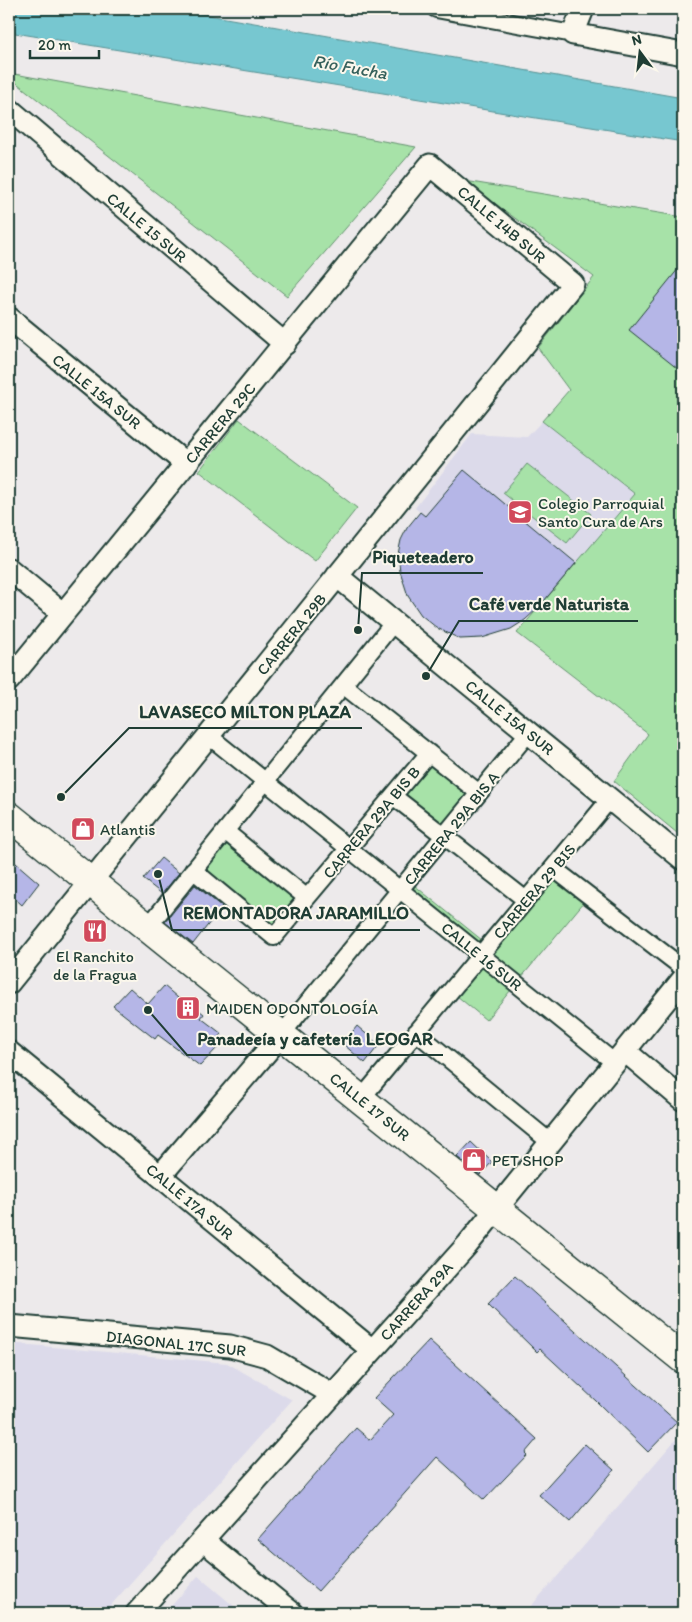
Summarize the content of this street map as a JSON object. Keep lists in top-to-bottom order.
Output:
{
  "streets": {
    "street": [
      "CALLE 14B SUR",
      "CALLE 15 SUR",
      "CALLE 15A SUR",
      "CARRERA 29C",
      "CARRERA 29B",
      "CARRERA 29A BIS B",
      "CARRERA 29A BIS A",
      "CARRERA 29 BIS",
      "CALLE 16 SUR",
      "CALLE 17 SUR",
      "CALLE 17A SUR",
      "CARRERA 29A",
      "DIAGONAL 17C SUR"
    ]
  },
  "crossings": [
    ["CALLE 14B SUR", "CARRERA 29C"],
    ["CALLE 14B SUR", "CARRERA 29B"],
    ["CALLE 15 SUR", "CARRERA 29C"],
    ["CALLE 15A SUR", "CARRERA 29C"],
    ["CALLE 15A SUR", "CARRERA 29B"],
    ["CALLE 15A SUR", "CARRERA 29A BIS A"],
    ["CALLE 15A SUR", "CARRERA 29 BIS"],
    ["CARRERA 29B", "CALLE 16 SUR"],
    ["CARRERA 29B", "CALLE 17 SUR"],
    ["CARRERA 29A BIS B", "CALLE 16 SUR"],
    ["CARRERA 29A BIS A", "CALLE 16 SUR"],
    ["CARRERA 29A BIS A", "CALLE 17 SUR"],
    ["CARRERA 29A BIS A", "CALLE 17A SUR"],
    ["CARRERA 29 BIS", "CALLE 16 SUR"],
    ["CARRERA 29 BIS", "CALLE 17 SUR"],
    ["CALLE 16 SUR", "CARRERA 29A"],
    ["CALLE 17 SUR", "CARRERA 29A"],
    ["CALLE 17A SUR", "CARRERA 29A"],
    ["CARRERA 29A", "DIAGONAL 17C SUR"]
  ],
  "water": ["Río Fucha"],
  "places": {
    "school or university": ["Colegio Parroquial Santo Cura de Ars"],
    "other": [
      "Piqueteadero",
      "Café verde Naturista",
      "LAVASECO MILTON PLAZA",
      "REMONTADORA JARAMILLO",
      "Panadeeía y cafetería LEOGAR"
    ],
    "shop": ["Atlantis", "PET SHOP"],
    "restaurant": ["El Ranchito de la Fragua"],
    "building": ["MAIDEN ODONTOLOGÍA"]
  },
  "scale_bar": "20 m",
  "north": "top"
}
